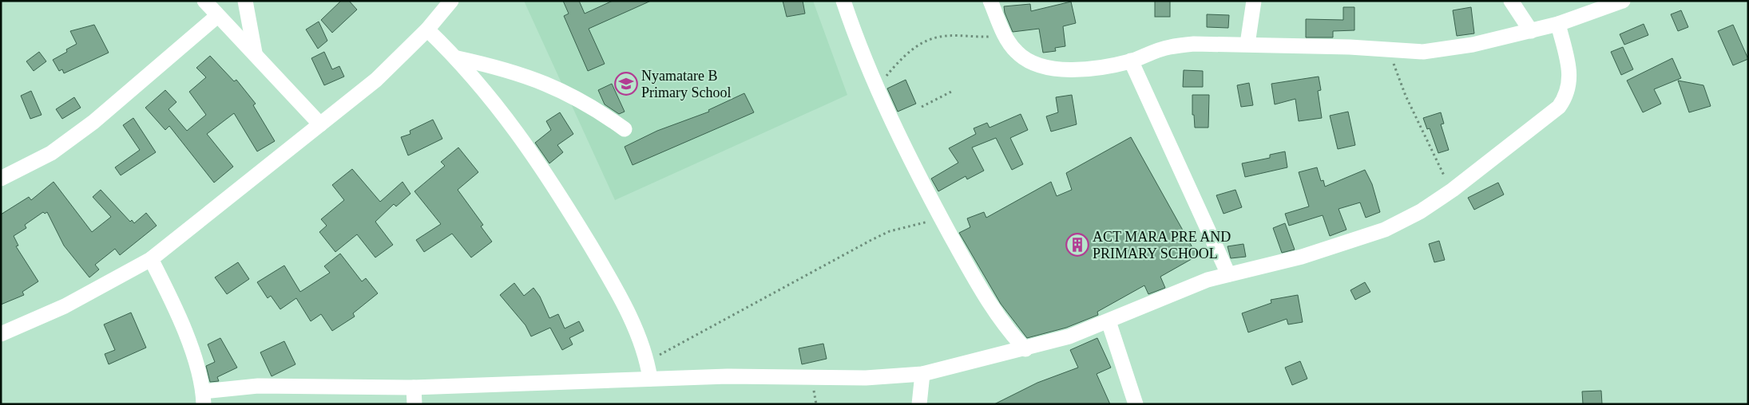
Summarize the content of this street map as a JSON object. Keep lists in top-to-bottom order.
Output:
{
  "places": {
    "school or university": ["Nyamatare B Primary School"],
    "building": ["ACT MARA PRE AND PRIMARY SCHOOL"]
  }
}
